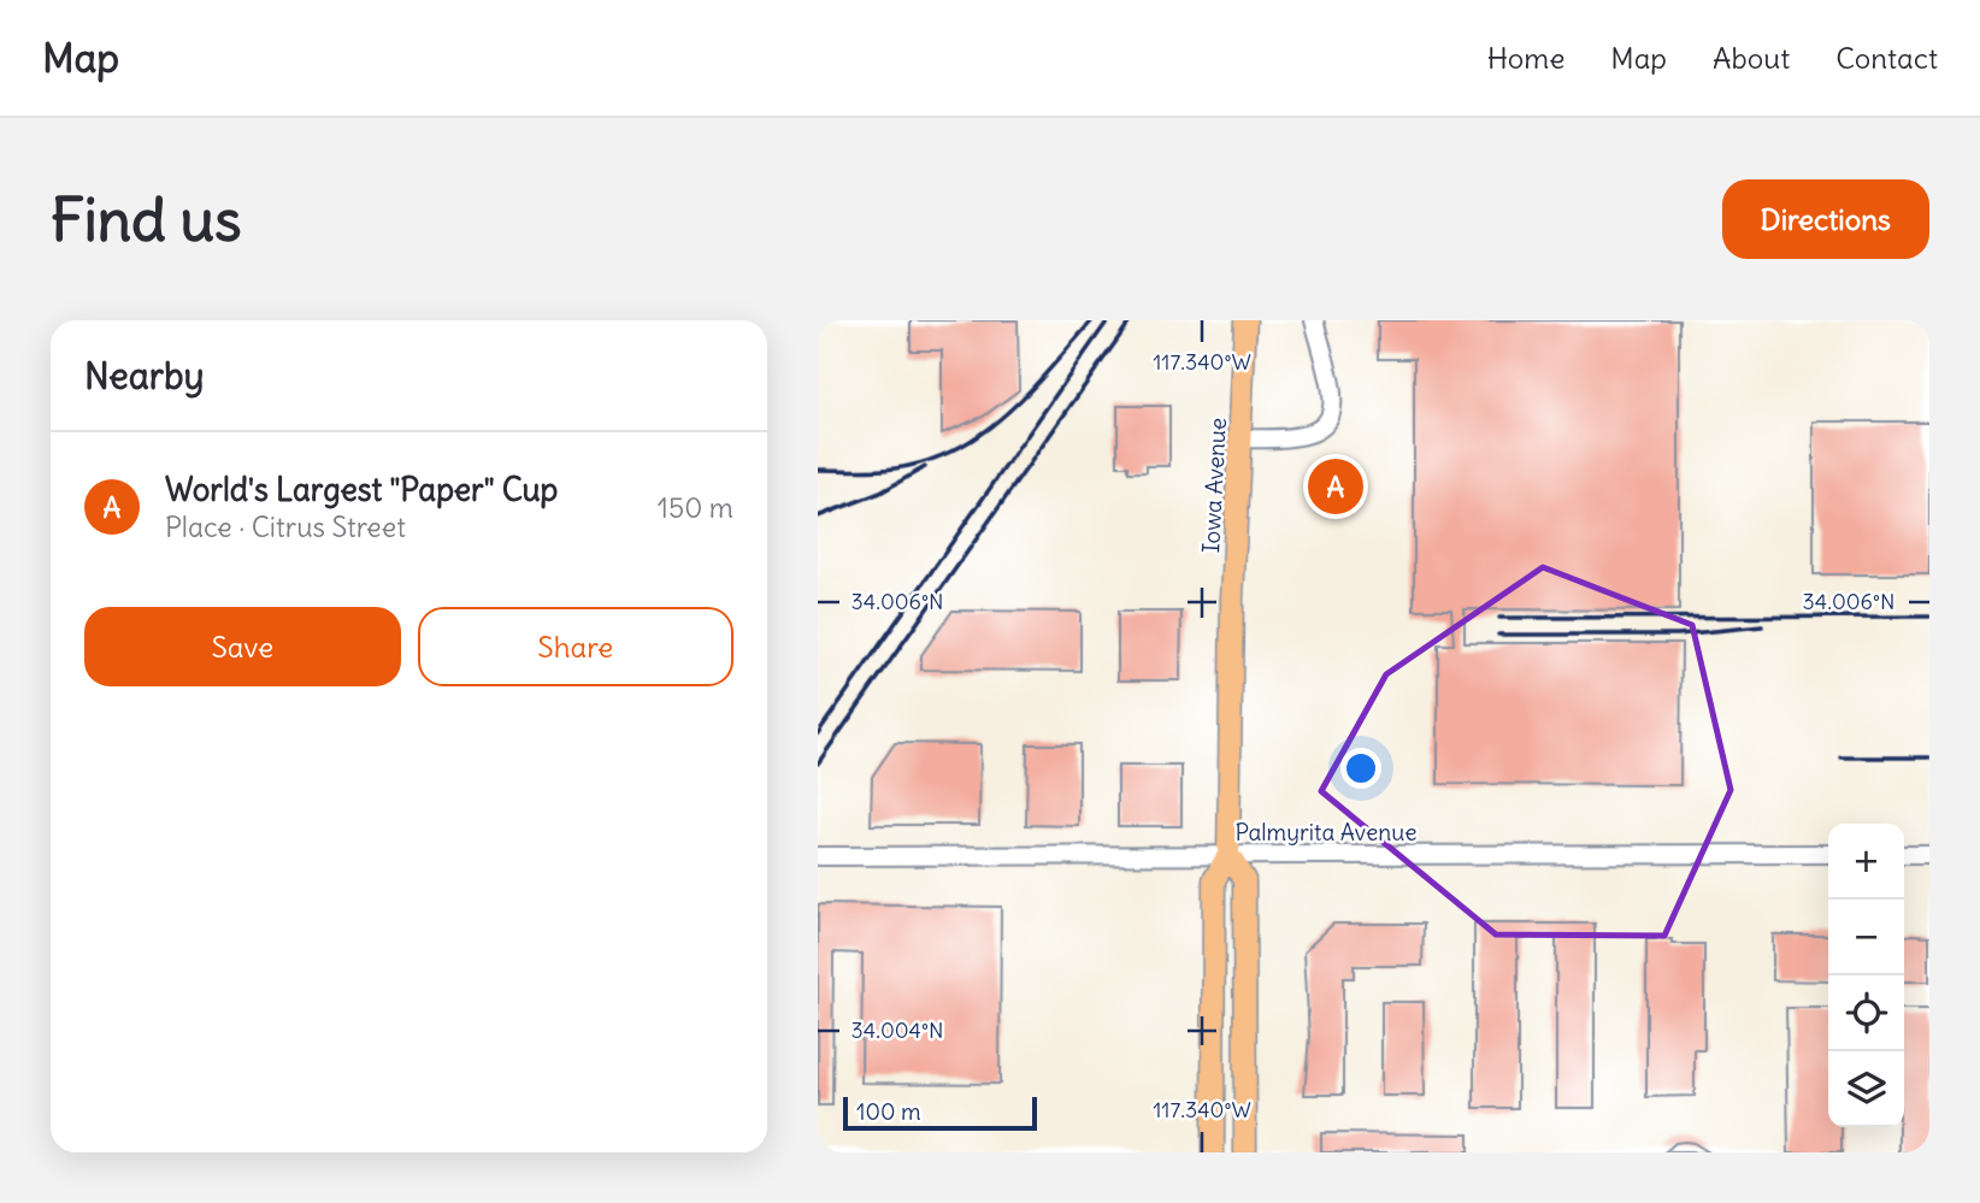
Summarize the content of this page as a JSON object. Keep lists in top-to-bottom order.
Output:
{
  "streets": {
    "main road": ["Iowa Avenue"],
    "street": ["Palmyrita Avenue"]
  },
  "crossings": [
    ["Iowa Avenue", "Palmyrita Avenue"]
  ],
  "scale_bar": "100 m",
  "page": {
    "header": "Map",
    "nav": [
      "Home",
      "Map",
      "About",
      "Contact"
    ],
    "buttons": [
      "Directions",
      ["Save", "Share"]
    ],
    "title": "Find us",
    "heading": "Nearby",
    "list": [
      {
        "mark": "A",
        "name": "World's Largest \"Paper\" Cup",
        "note": "Place · Citrus Street",
        "value": "150 m"
      }
    ],
    "pins": "A",
    "map_buttons": ["+", "−"],
    "scale": "100 m"
  },
  "coordinates": ["117.340°W", "34.006°N", "34.004°N"]
}
